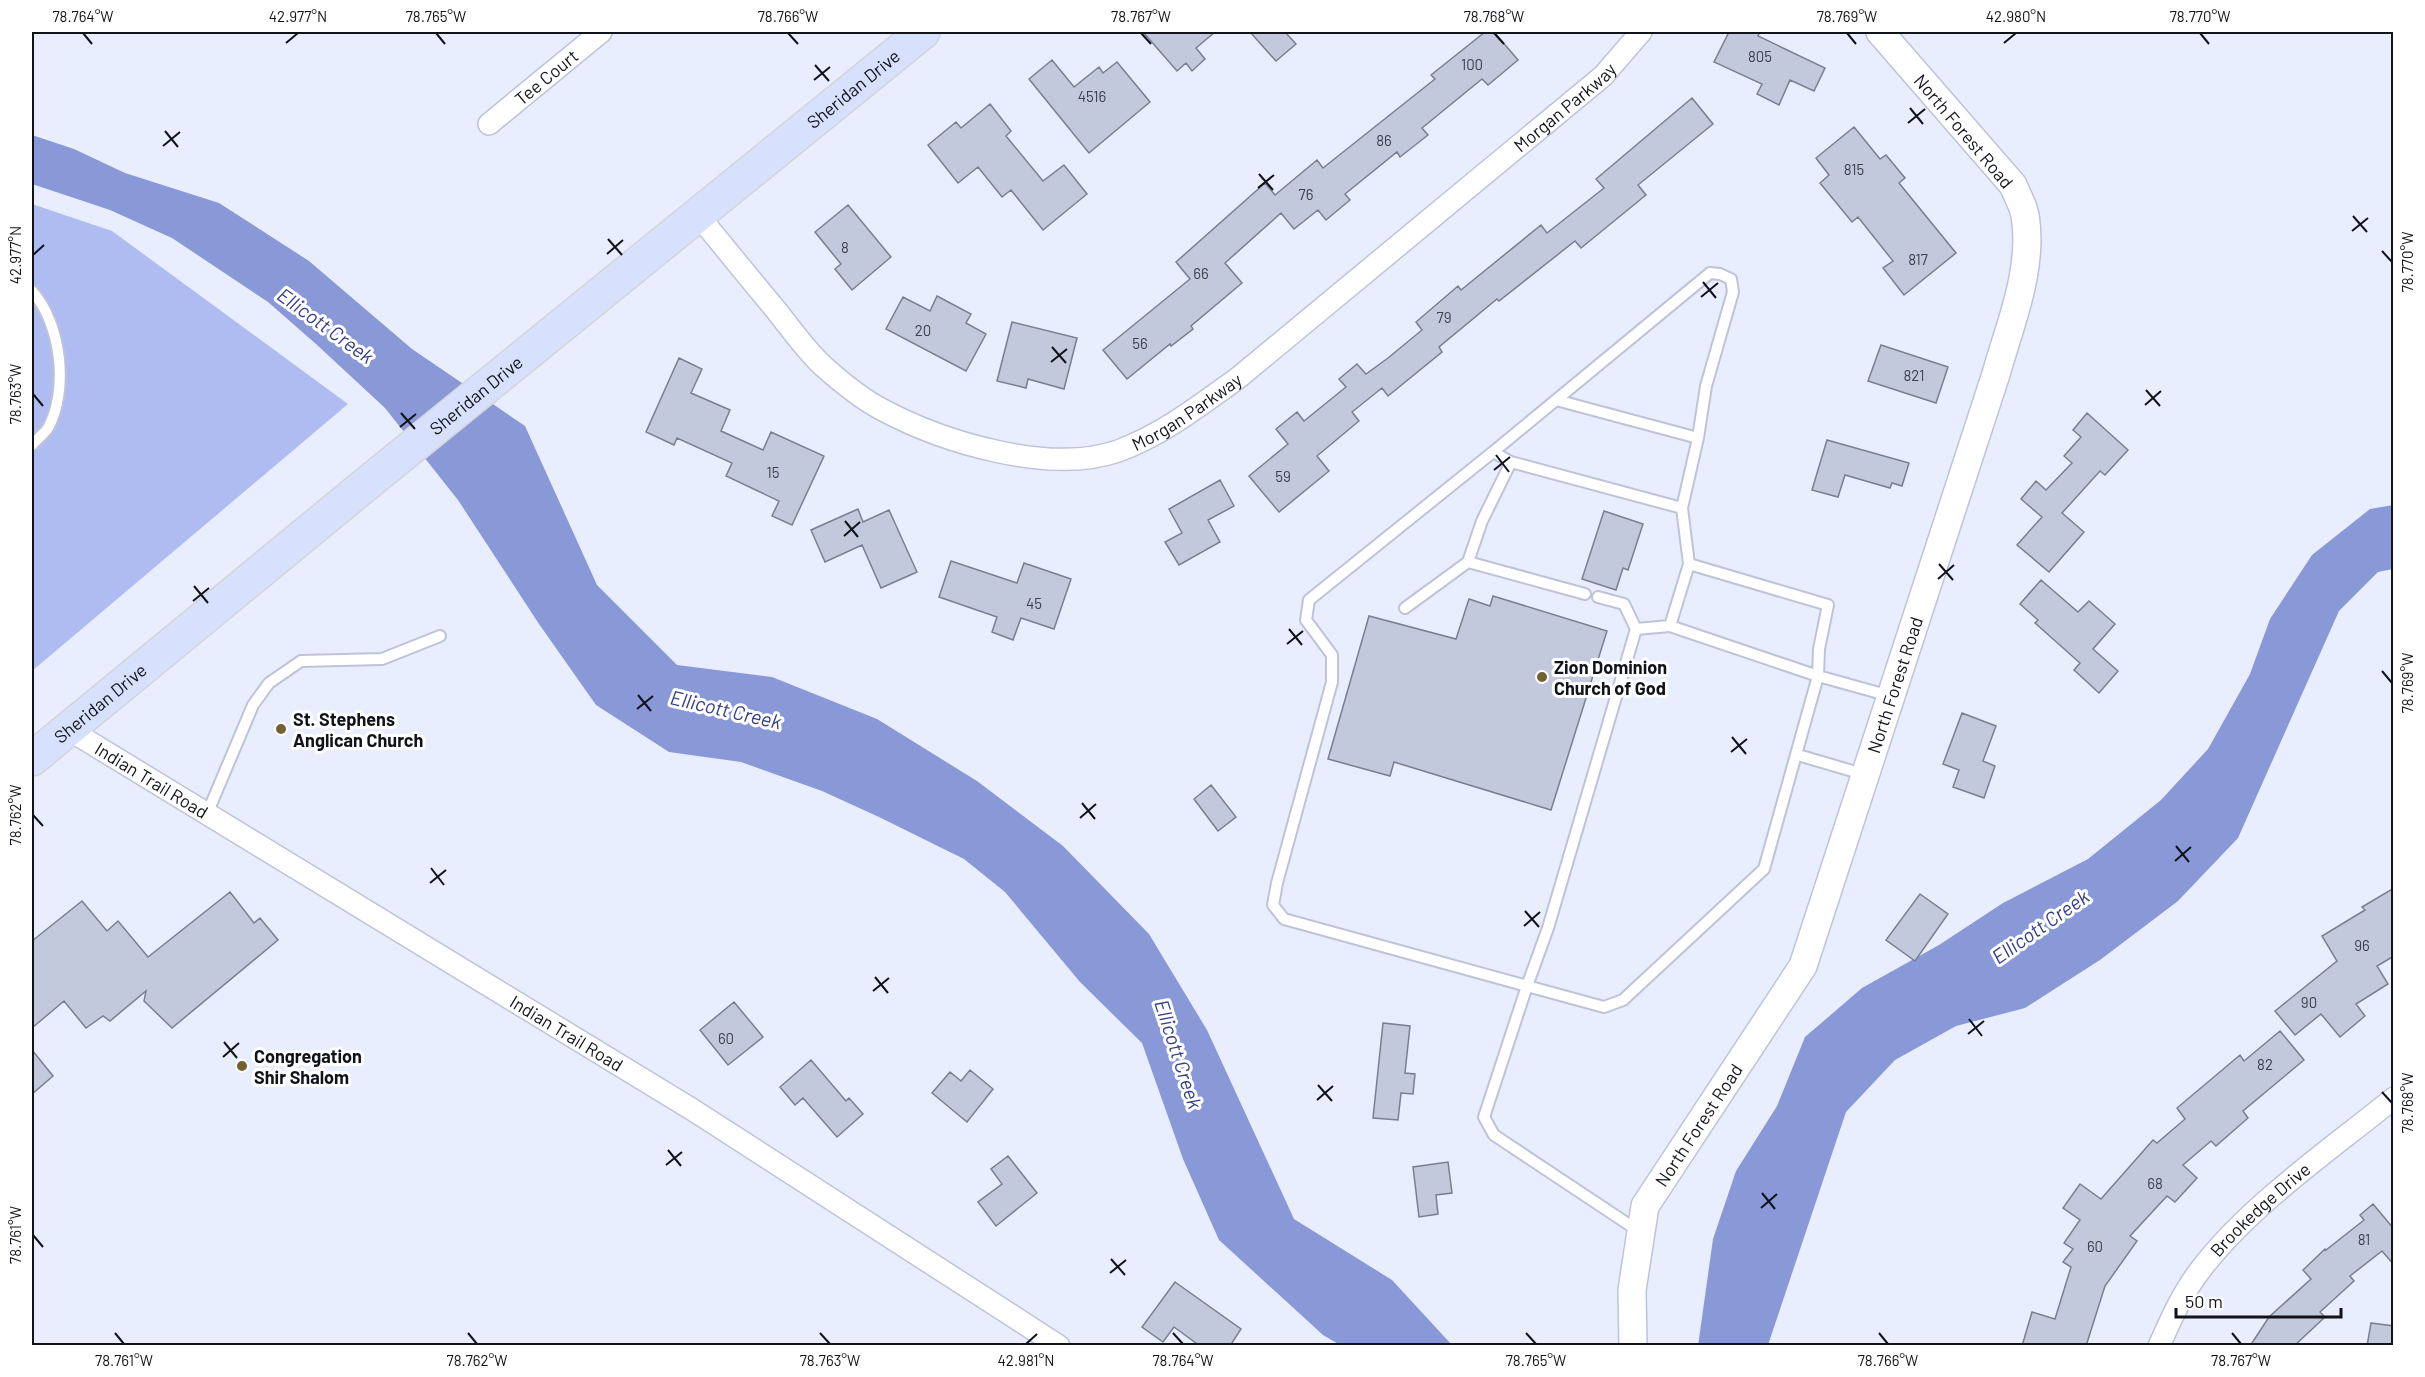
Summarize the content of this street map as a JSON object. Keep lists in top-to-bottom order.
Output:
{
  "streets": {
    "main road": ["Sheridan Drive"],
    "street": [
      "Tee Court",
      "Morgan Parkway",
      "North Forest Road",
      "Indian Trail Road",
      "Brookedge Drive"
    ]
  },
  "crossings": [
    ["Sheridan Drive", "Morgan Parkway"],
    ["Sheridan Drive", "Indian Trail Road"]
  ],
  "water": ["Ellicott Creek"],
  "places": ["Zion Dominion Church of God", "St. Stephens Anglican Church", "Congregation Shir Shalom"],
  "house_numbers": [
    "805",
    "100",
    "4516",
    "86",
    "815",
    "76",
    "8",
    "817",
    "66",
    "79",
    "20",
    "56",
    "821",
    "15",
    "59",
    "45",
    "96",
    "90",
    "60",
    "82",
    "68",
    "81",
    "60"
  ],
  "scale_bar": "50 m",
  "coordinates": [
    "78.764°W",
    "42.977°N",
    "78.765°W",
    "78.766°W",
    "78.767°W",
    "78.768°W",
    "78.769°W",
    "42.980°N",
    "78.770°W",
    "78.763°W",
    "78.762°W",
    "78.761°W",
    "42.981°N"
  ]
}
